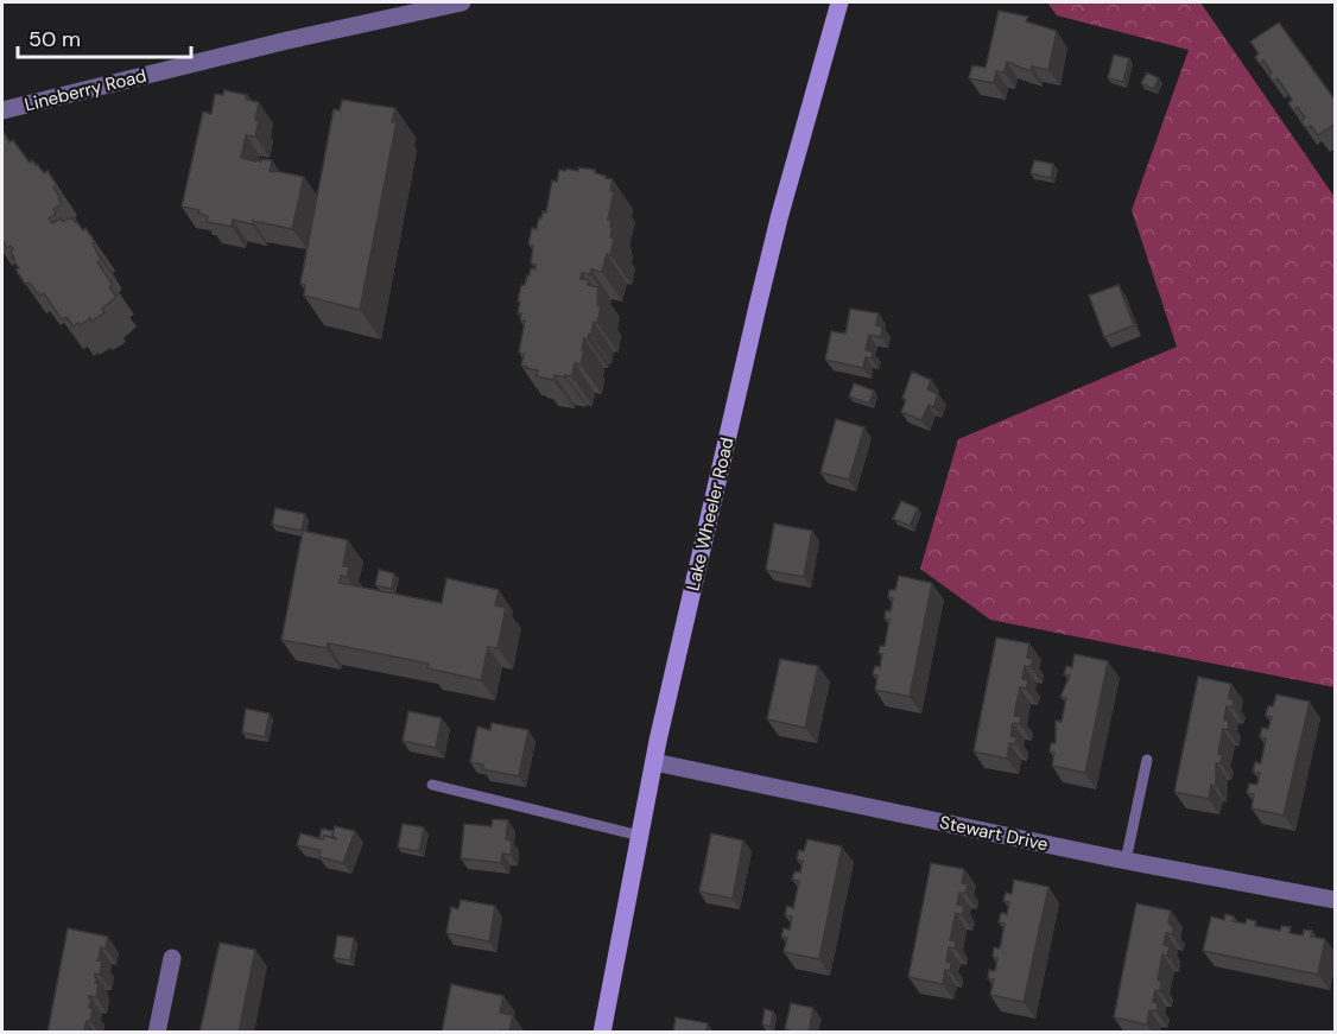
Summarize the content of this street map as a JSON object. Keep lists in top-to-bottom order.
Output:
{
  "streets": {
    "main road": ["Lake Wheeler Road"],
    "street": ["Lineberry Road", "Stewart Drive"]
  },
  "crossings": [
    ["Lake Wheeler Road", "Stewart Drive"]
  ],
  "scale_bar": "50 m"
}
